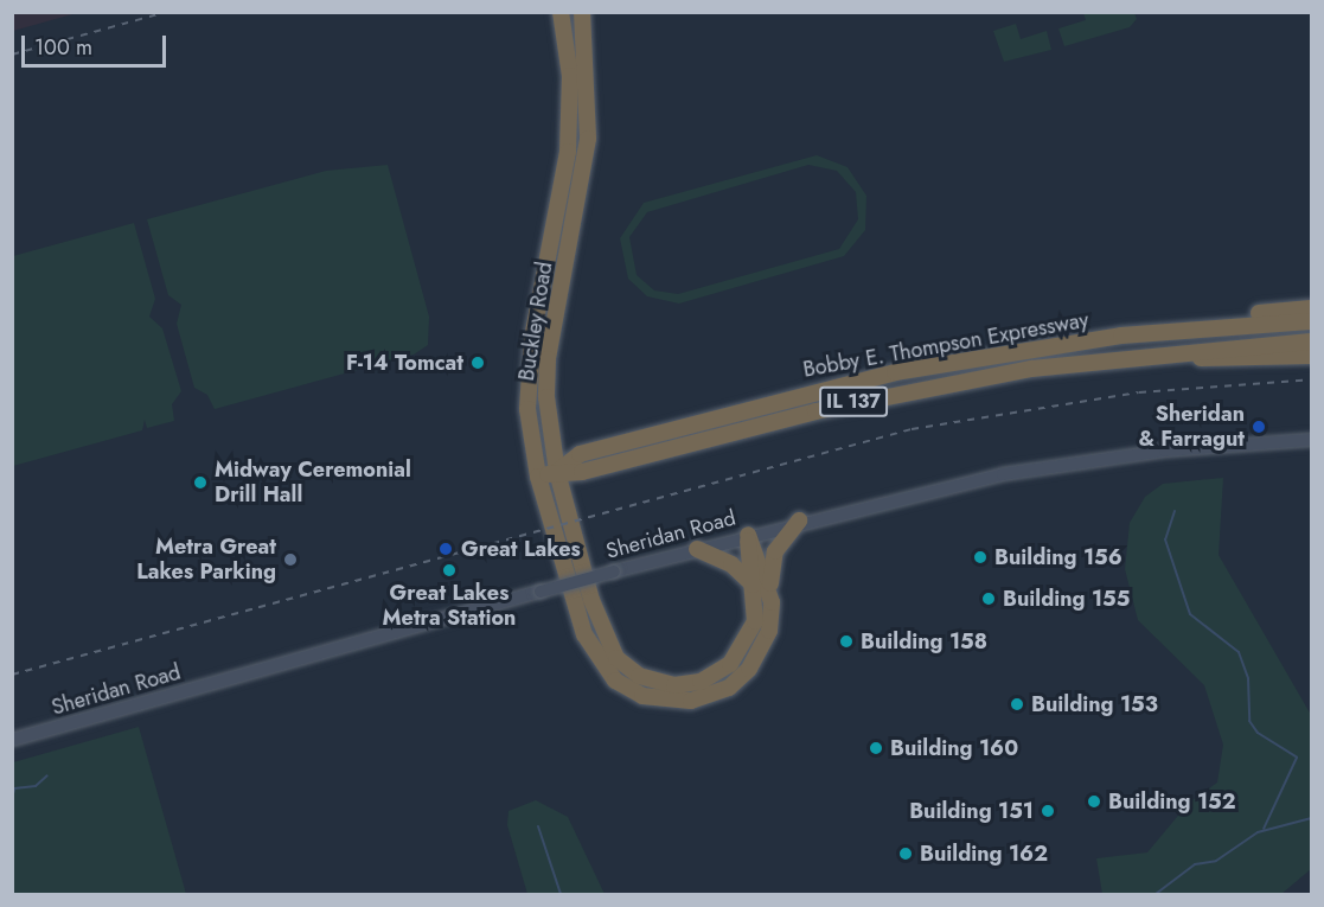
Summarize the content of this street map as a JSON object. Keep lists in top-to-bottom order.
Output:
{
  "streets": {
    "highway": ["Buckley Road", "Bobby E. Thompson Expressway", "IL 137"],
    "main road": ["Sheridan Road"]
  },
  "crossings": [
    ["Buckley Road", "Bobby E. Thompson Expressway"],
    ["Buckley Road", "Sheridan Road"]
  ],
  "places": [
    "F-14 Tomcat",
    "Sheridan & Farragut",
    "Midway Ceremonial Drill Hall",
    "Great Lakes",
    "Building 156",
    "Metra Great Lakes Parking",
    "Great Lakes Metra Station",
    "Building 155",
    "Building 158",
    "Building 153",
    "Building 160",
    "Building 152",
    "Building 151",
    "Building 162"
  ],
  "scale_bar": "100 m"
}
